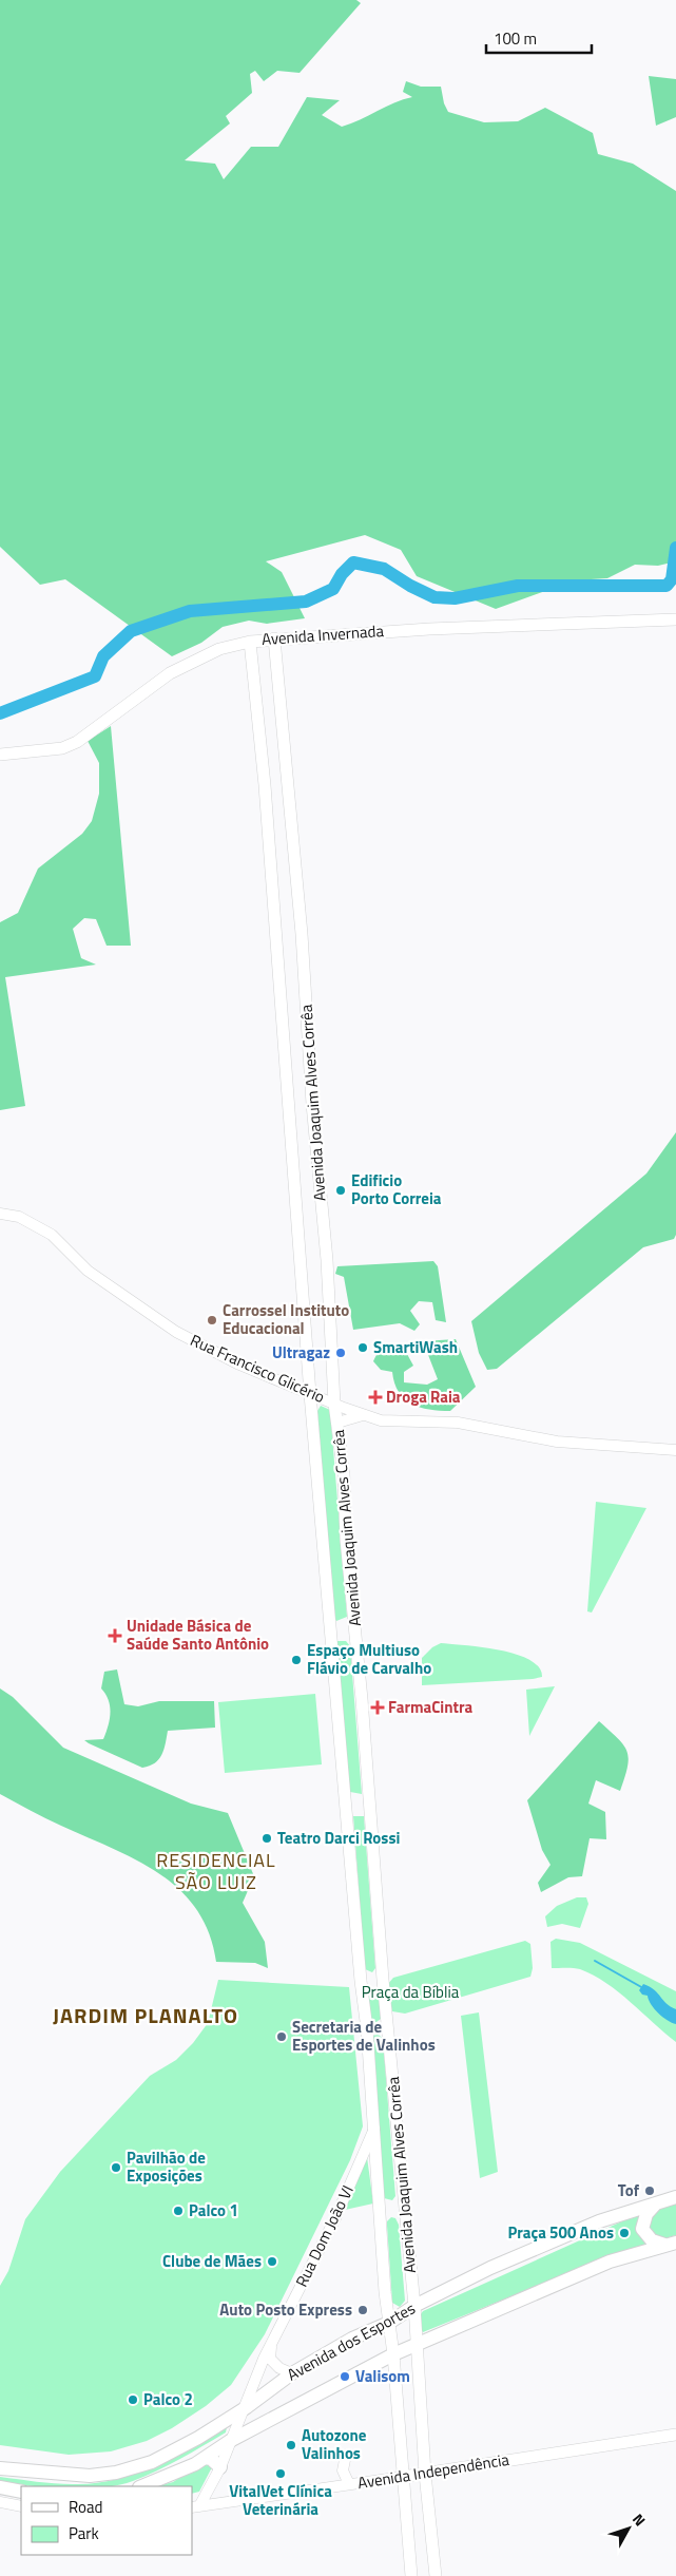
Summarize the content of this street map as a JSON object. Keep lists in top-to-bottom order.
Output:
{
  "streets": {
    "main road": [
      "Avenida Invernada",
      "Avenida Joaquim Alves Corrêa",
      "Avenida dos Esportes",
      "Avenida Independência"
    ],
    "street": ["Rua Francisco Glicério", "Rua Dom João VI"]
  },
  "crossings": [
    ["Avenida Invernada", "Avenida Joaquim Alves Corrêa"],
    ["Avenida Joaquim Alves Corrêa", "Rua Francisco Glicério"],
    ["Avenida Joaquim Alves Corrêa", "Rua Dom João VI"],
    ["Avenida Joaquim Alves Corrêa", "Avenida dos Esportes"],
    ["Avenida Joaquim Alves Corrêa", "Avenida Independência"],
    ["Rua Dom João VI", "Avenida dos Esportes"],
    ["Rua Dom João VI", "Avenida Independência"]
  ],
  "districts": ["RESIDENCIAL SÃO LUIZ", "JARDIM PLANALTO"],
  "parks": ["Praça da Bíblia"],
  "places": {
    "other": [
      "Edificio Porto Correia",
      "Carrossel Instituto Educacional",
      "SmartiWash",
      "Ultragaz",
      "Espaço Multiuso Flávio de Carvalho",
      "Teatro Darci Rossi",
      "Secretaria de Esportes de Valinhos",
      "Pavilhão de Exposições",
      "Tof",
      "Palco 1",
      "Praça 500 Anos",
      "Clube de Mães",
      "Auto Posto Express",
      "Valisom",
      "Palco 2",
      "Autozone Valinhos",
      "VitalVet Clínica Veterinária"
    ],
    "health": ["Droga Raia", "Unidade Básica de Saúde Santo Antônio", "FarmaCintra"]
  },
  "legend": ["Road", "Park"],
  "scale_bar": "100 m",
  "north": "top right"
}
